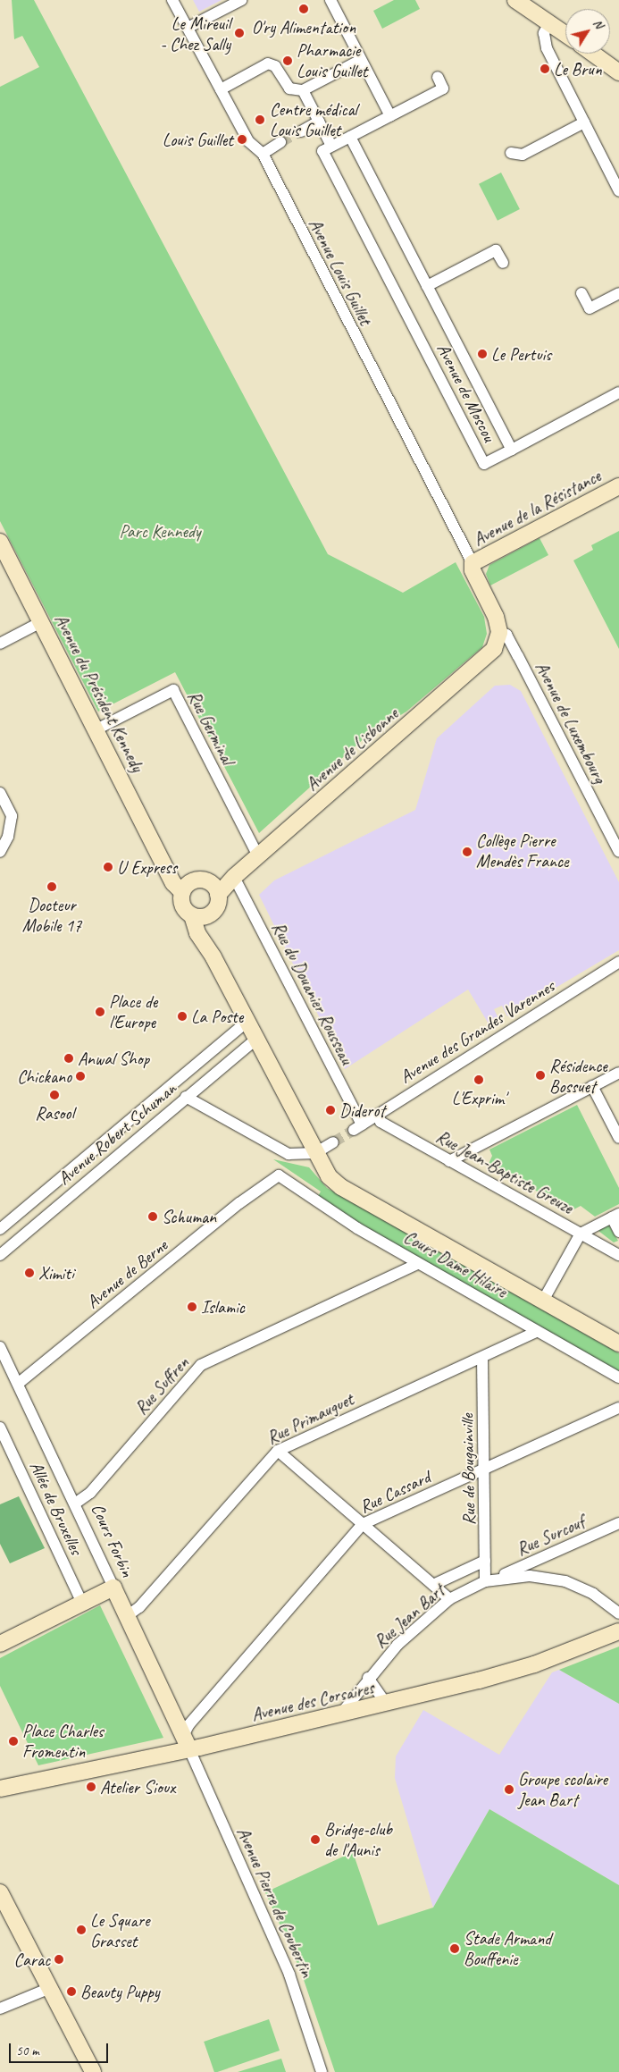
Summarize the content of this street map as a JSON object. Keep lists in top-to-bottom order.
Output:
{
  "streets": {
    "street": [
      "Avenue Louis Guillet",
      "Avenue de Moscou",
      "Avenue de la Résistance",
      "Avenue du Président Kennedy",
      "Avenue de Luxembourg",
      "Rue Germinal",
      "Avenue de Lisbonne",
      "Rue du Douanier Rousseau",
      "Avenue des Grandes Varennes",
      "Avenue Robert Schuman",
      "Rue Jean-Baptiste Greuze",
      "Cours Dame Hilaire",
      "Avenue de Berne",
      "Rue Suffren",
      "Rue Primauguet",
      "Rue de Bougainville",
      "Rue Cassard",
      "Allée de Bruxelles",
      "Rue Surcouf",
      "Cours Forbin",
      "Rue Jean Bart",
      "Avenue des Corsaires",
      "Avenue Pierre de Coubertin"
    ]
  },
  "crossings": [
    ["Avenue Louis Guillet", "Avenue de la Résistance"],
    ["Avenue du Président Kennedy", "Rue Germinal"],
    ["Avenue du Président Kennedy", "Avenue de Lisbonne"],
    ["Rue Germinal", "Avenue de Lisbonne"],
    ["Avenue de Lisbonne", "Rue du Douanier Rousseau"],
    ["Rue du Douanier Rousseau", "Avenue des Grandes Varennes"],
    ["Avenue des Grandes Varennes", "Rue Jean-Baptiste Greuze"],
    ["Cours Dame Hilaire", "Avenue de Berne"],
    ["Cours Dame Hilaire", "Rue Suffren"],
    ["Cours Dame Hilaire", "Rue Primauguet"],
    ["Avenue de Berne", "Cours Forbin"],
    ["Rue Suffren", "Cours Forbin"],
    ["Rue Primauguet", "Rue de Bougainville"],
    ["Rue Primauguet", "Cours Forbin"],
    ["Rue de Bougainville", "Rue Cassard"],
    ["Rue de Bougainville", "Rue Surcouf"],
    ["Rue de Bougainville", "Rue Jean Bart"],
    ["Rue Cassard", "Cours Forbin"],
    ["Rue Cassard", "Avenue des Corsaires"],
    ["Rue Cassard", "Avenue Pierre de Coubertin"],
    ["Rue Surcouf", "Rue Jean Bart"],
    ["Cours Forbin", "Avenue des Corsaires"],
    ["Cours Forbin", "Avenue Pierre de Coubertin"],
    ["Rue Jean Bart", "Avenue des Corsaires"],
    ["Avenue des Corsaires", "Avenue Pierre de Coubertin"]
  ],
  "parks": ["Parc Kennedy"],
  "places": [
    "O'ry Alimentation",
    "Le Mireuil - Chez Sally",
    "Pharmacie Louis Guillet",
    "Le Brun",
    "Centre médical Louis Guillet",
    "Louis Guillet",
    "Le Pertuis",
    "Collège Pierre Mendès France",
    "U Express",
    "Docteur Mobile 17",
    "Place de l'Europe",
    "La Poste",
    "Anwal Shop",
    "Résidence Bossuet",
    "Chickano",
    "L'Exprim'",
    "Rasool",
    "Diderot",
    "Schuman",
    "Ximiti",
    "Islamic",
    "Place Charles Fromentin",
    "Atelier Sioux",
    "Groupe scolaire Jean Bart",
    "Bridge-club de l'Aunis",
    "Le Square Grasset",
    "Stade Armand Bouffenie",
    "Carac",
    "Beauty Puppy"
  ],
  "scale_bar": "50 m",
  "north": "top right"
}
